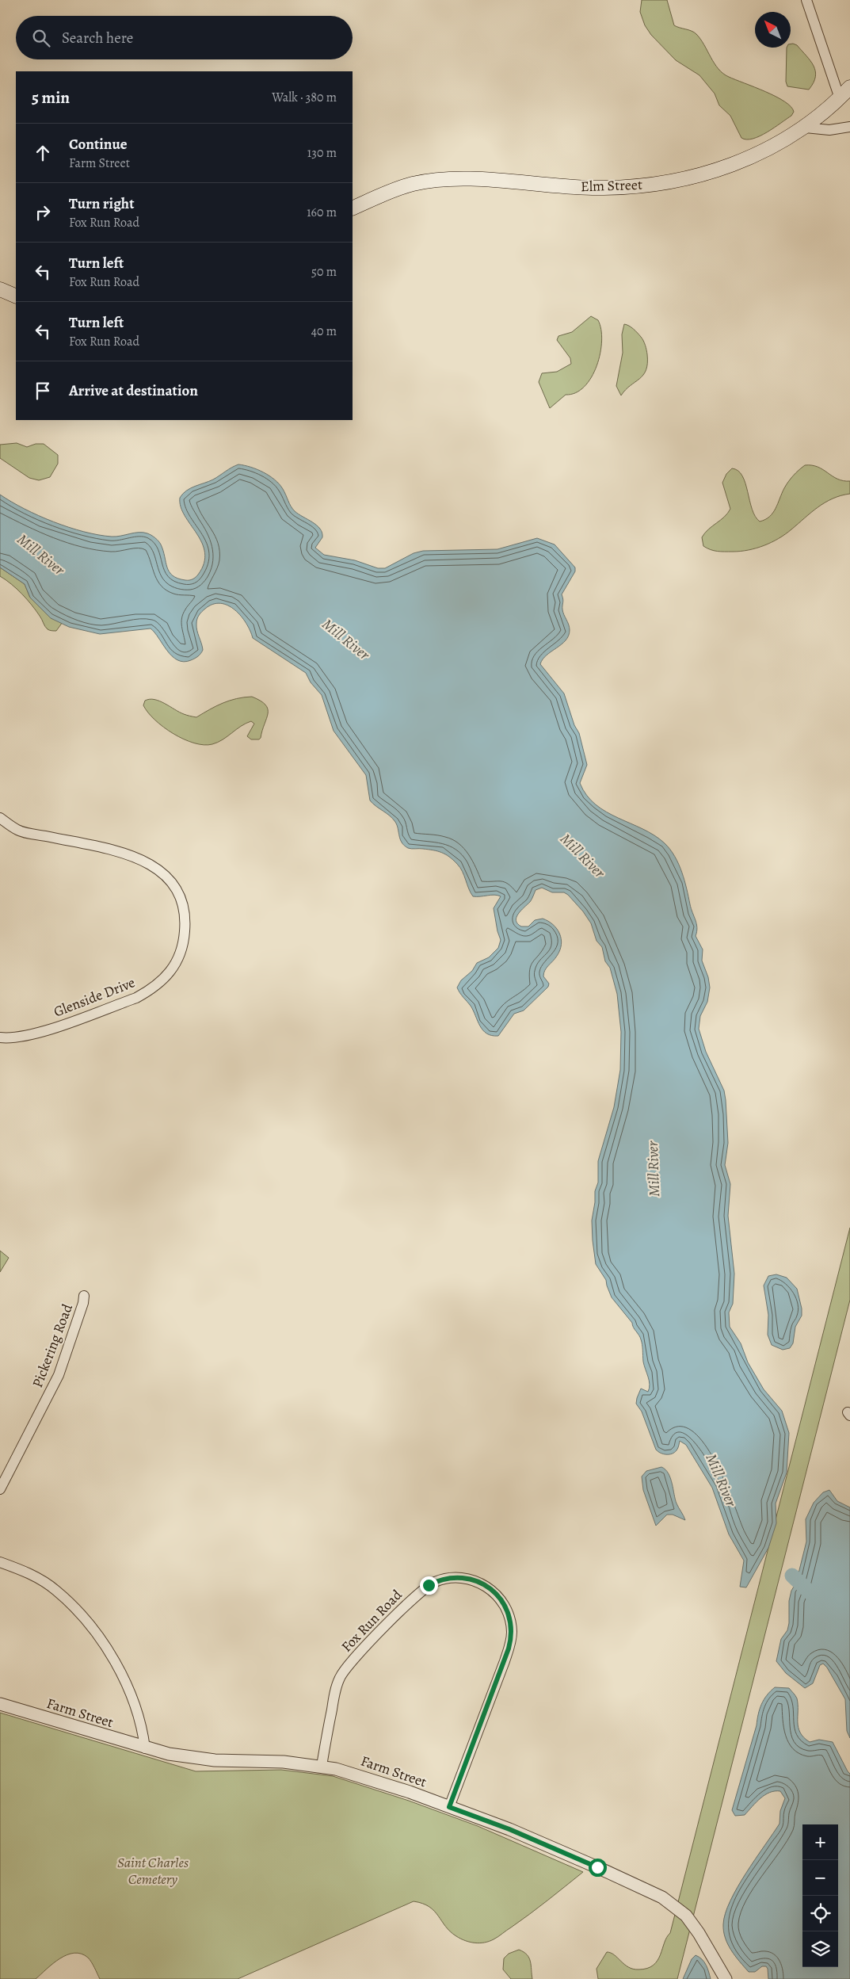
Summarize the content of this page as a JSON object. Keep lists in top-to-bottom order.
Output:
{
  "streets": {
    "main road": ["Elm Street"],
    "street": [
      "Glenside Drive",
      "Pickering Road",
      "Fox Run Road",
      "Farm Street"
    ]
  },
  "crossings": [
    ["Fox Run Road", "Farm Street"]
  ],
  "water": ["Mill River"],
  "parks": ["Saint Charles Cemetery"],
  "north": "top left",
  "page": {
    "search": "Search here",
    "heading": ["5 min", "Walk · 380 m"],
    "list": [
      ["Continue", "Farm Street", "130 m"],
      ["Turn right", "Fox Run Road", "160 m"],
      ["Turn left", "Fox Run Road", "50 m"],
      ["Turn left", "Fox Run Road", "40 m"],
      "Arrive at destination"
    ],
    "map_buttons": ["+", "−"]
  }
}
